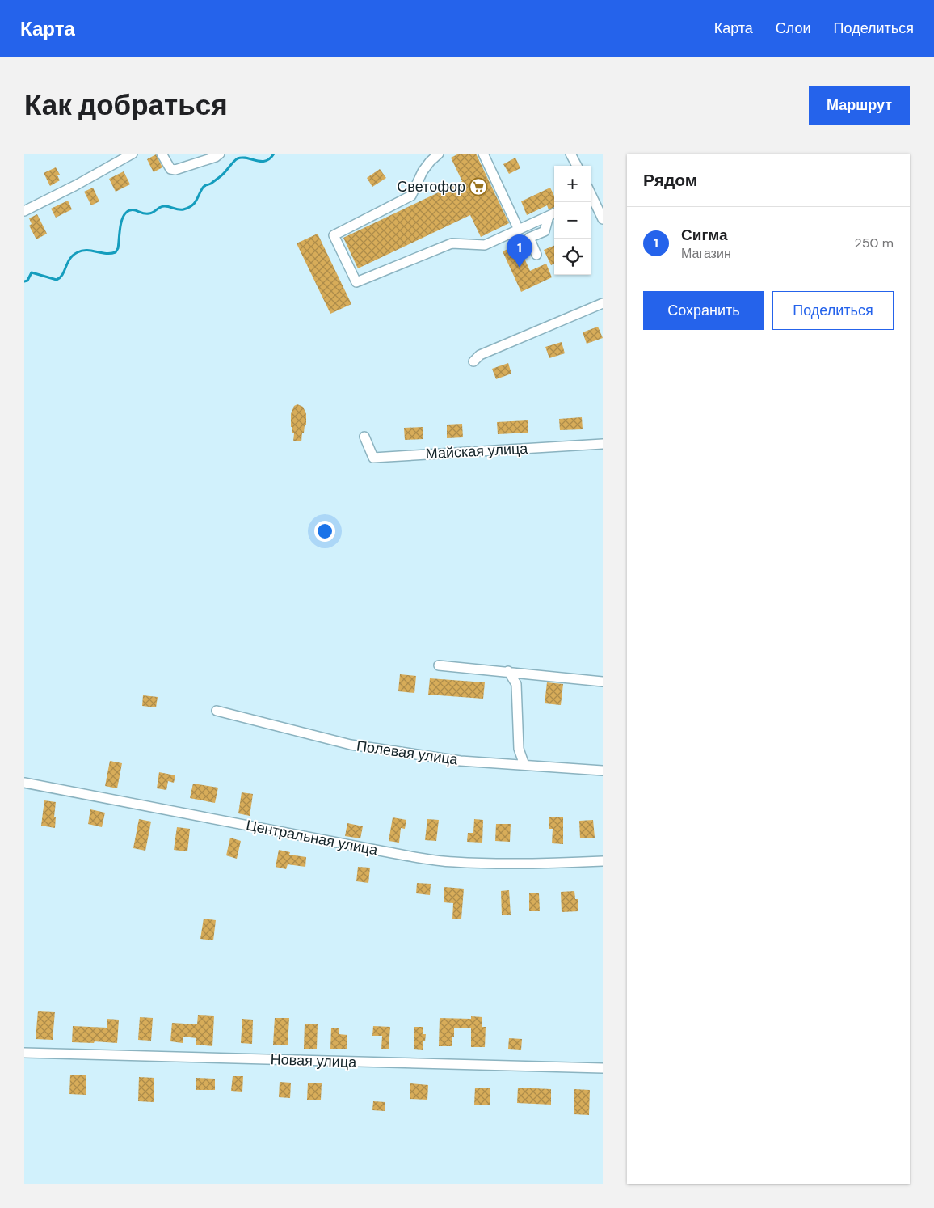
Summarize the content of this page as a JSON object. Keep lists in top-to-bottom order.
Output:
{
  "streets": {
    "street": [
      "Майская улица",
      "Полевая улица",
      "Центральная улица",
      "Новая улица"
    ]
  },
  "places": {
    "supermarket": ["Светофор"]
  },
  "page": {
    "header": "Карта",
    "nav": ["Карта", "Слои", "Поделиться"],
    "buttons": [
      "Маршрут",
      ["Сохранить", "Поделиться"]
    ],
    "title": "Как добраться",
    "heading": "Рядом",
    "map_buttons": ["+", "−"],
    "list": [
      {
        "mark": "1",
        "name": "Сигма",
        "note": "Магазин",
        "value": "250 m"
      }
    ],
    "pins": "1"
  }
}
